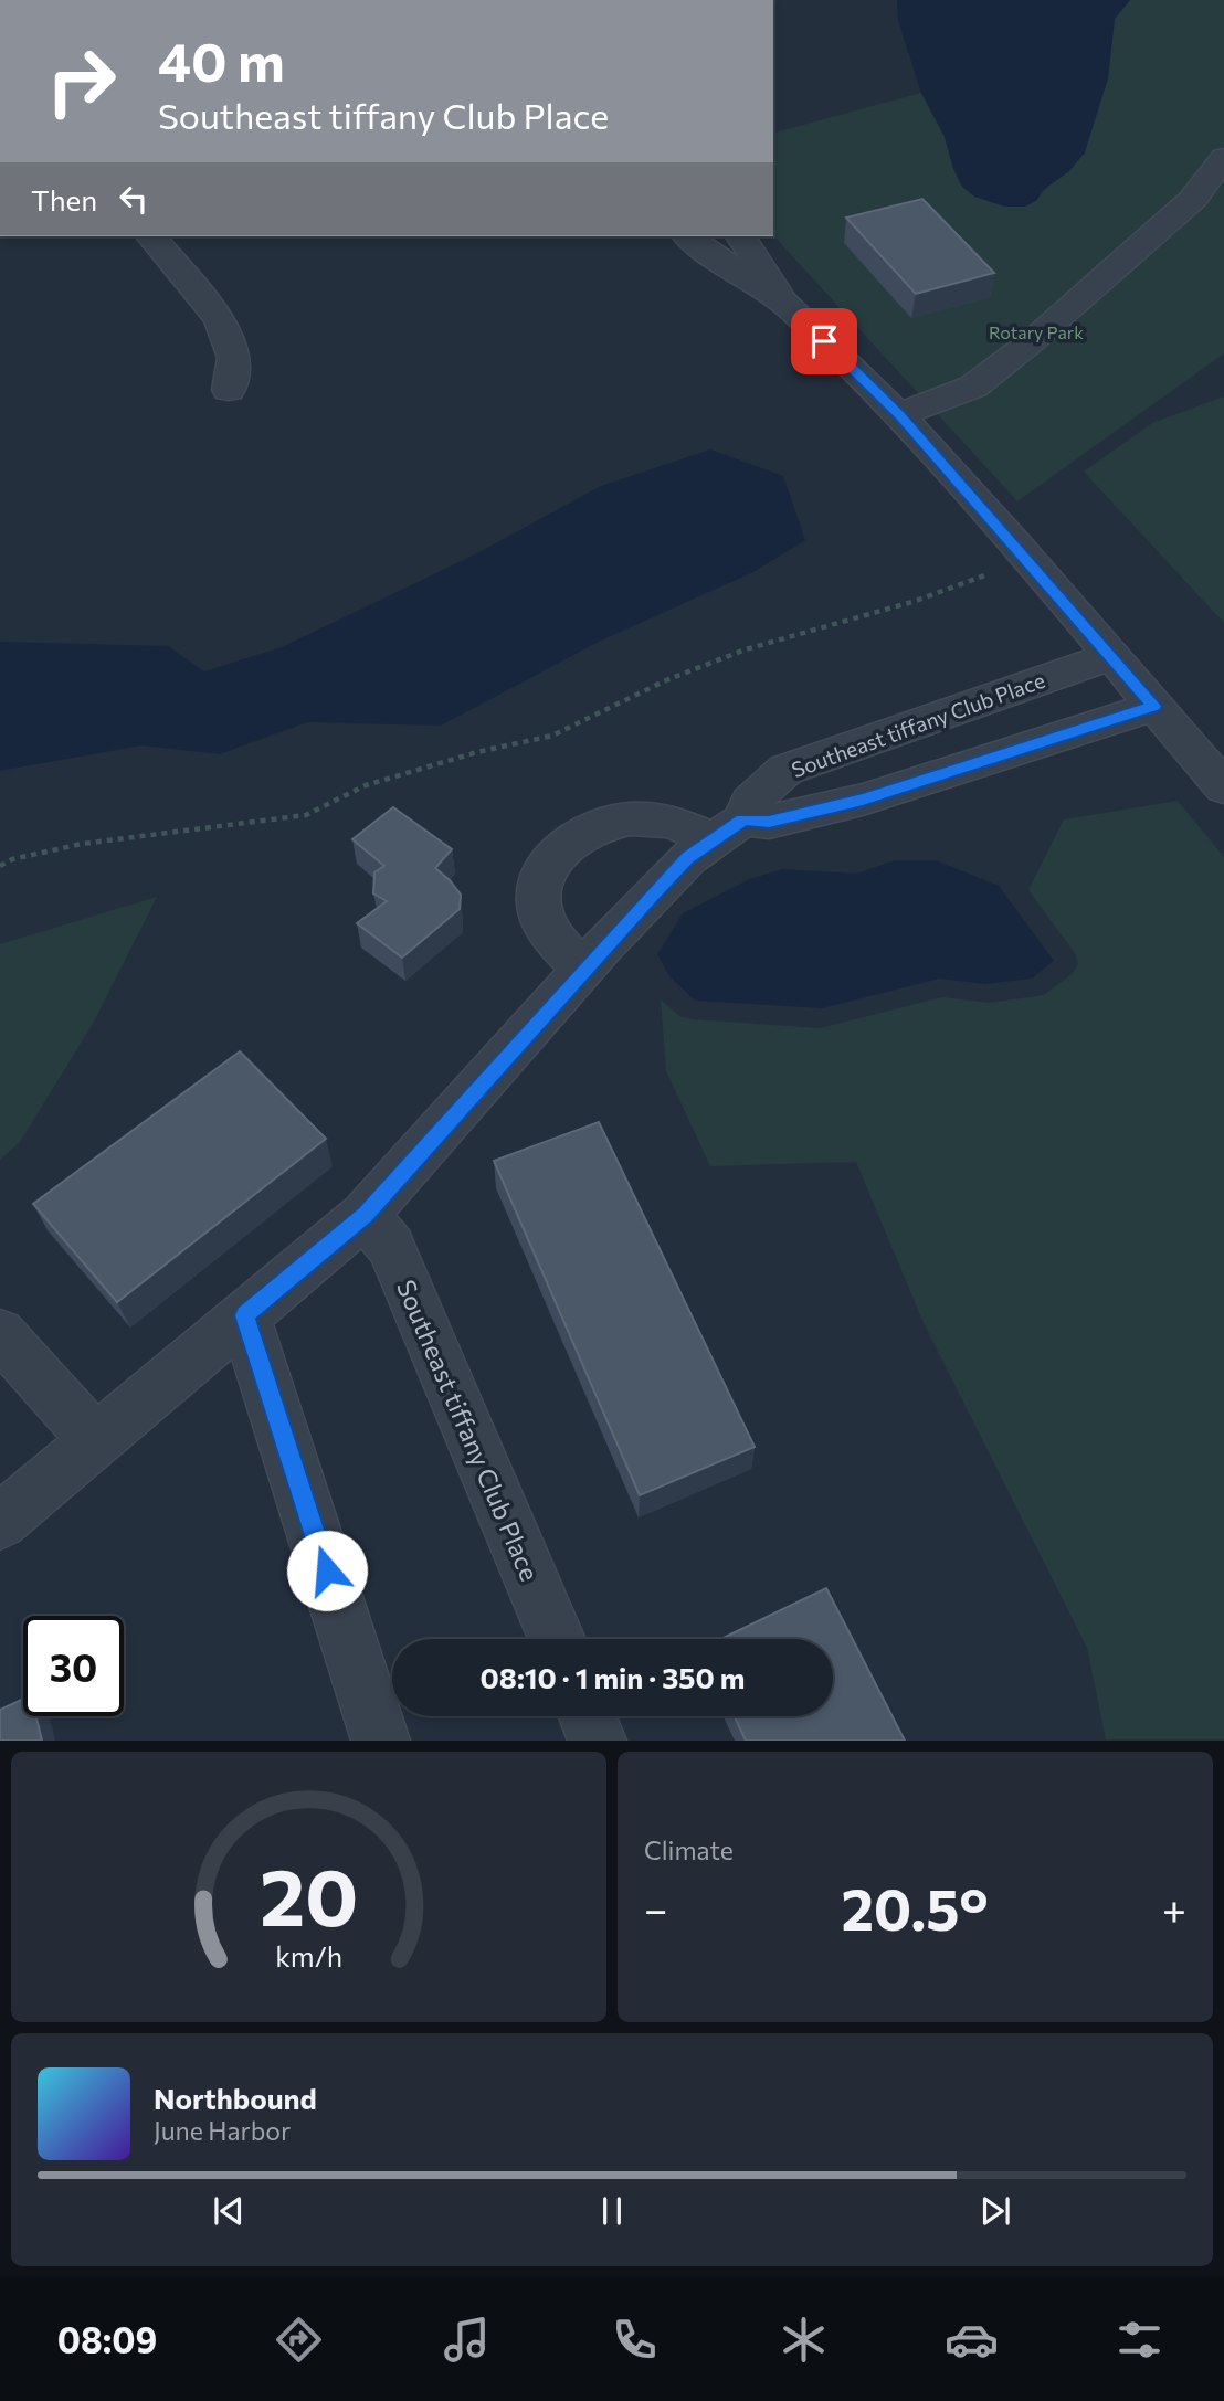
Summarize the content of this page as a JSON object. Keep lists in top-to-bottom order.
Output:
{
  "streets": {
    "street": ["Southeast tiffany Club Place"]
  },
  "parks": ["Rotary Park"],
  "page": {
    "turn": ["40 m", "Southeast tiffany Club Place"],
    "then": "Then",
    "limit": "30",
    "trip": "08:10 · 1 min · 350 m",
    "tile": "Climate",
    "heat": ["−", "20.5°", "+"],
    "song": ["Northbound", "June Harbor"],
    "tabs": "08:09",
    "gauge": ["20", "km/h"]
  }
}
